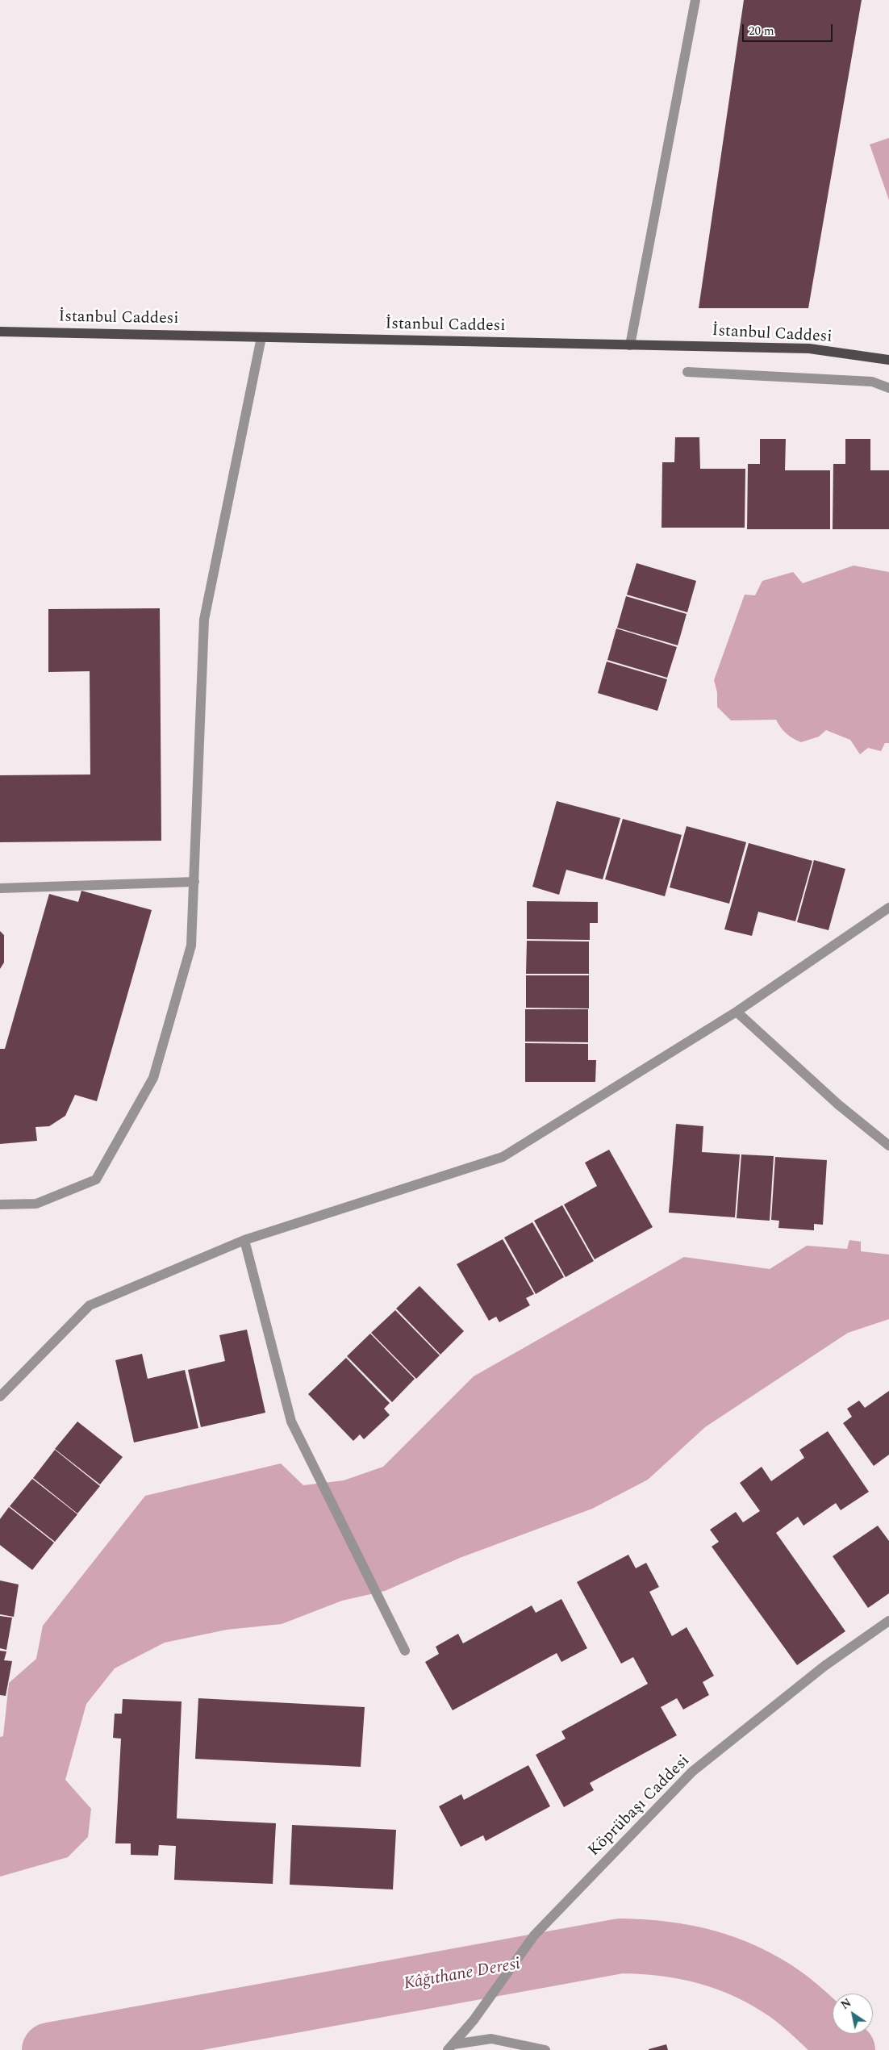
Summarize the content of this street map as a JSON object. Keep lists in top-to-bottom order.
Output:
{
  "streets": {
    "main road": ["İstanbul Caddesi"],
    "street": ["Köprübaşı Caddesi"]
  },
  "water": ["Kâğıthane Deresi"],
  "scale_bar": "20 m",
  "north": "top left"
}
